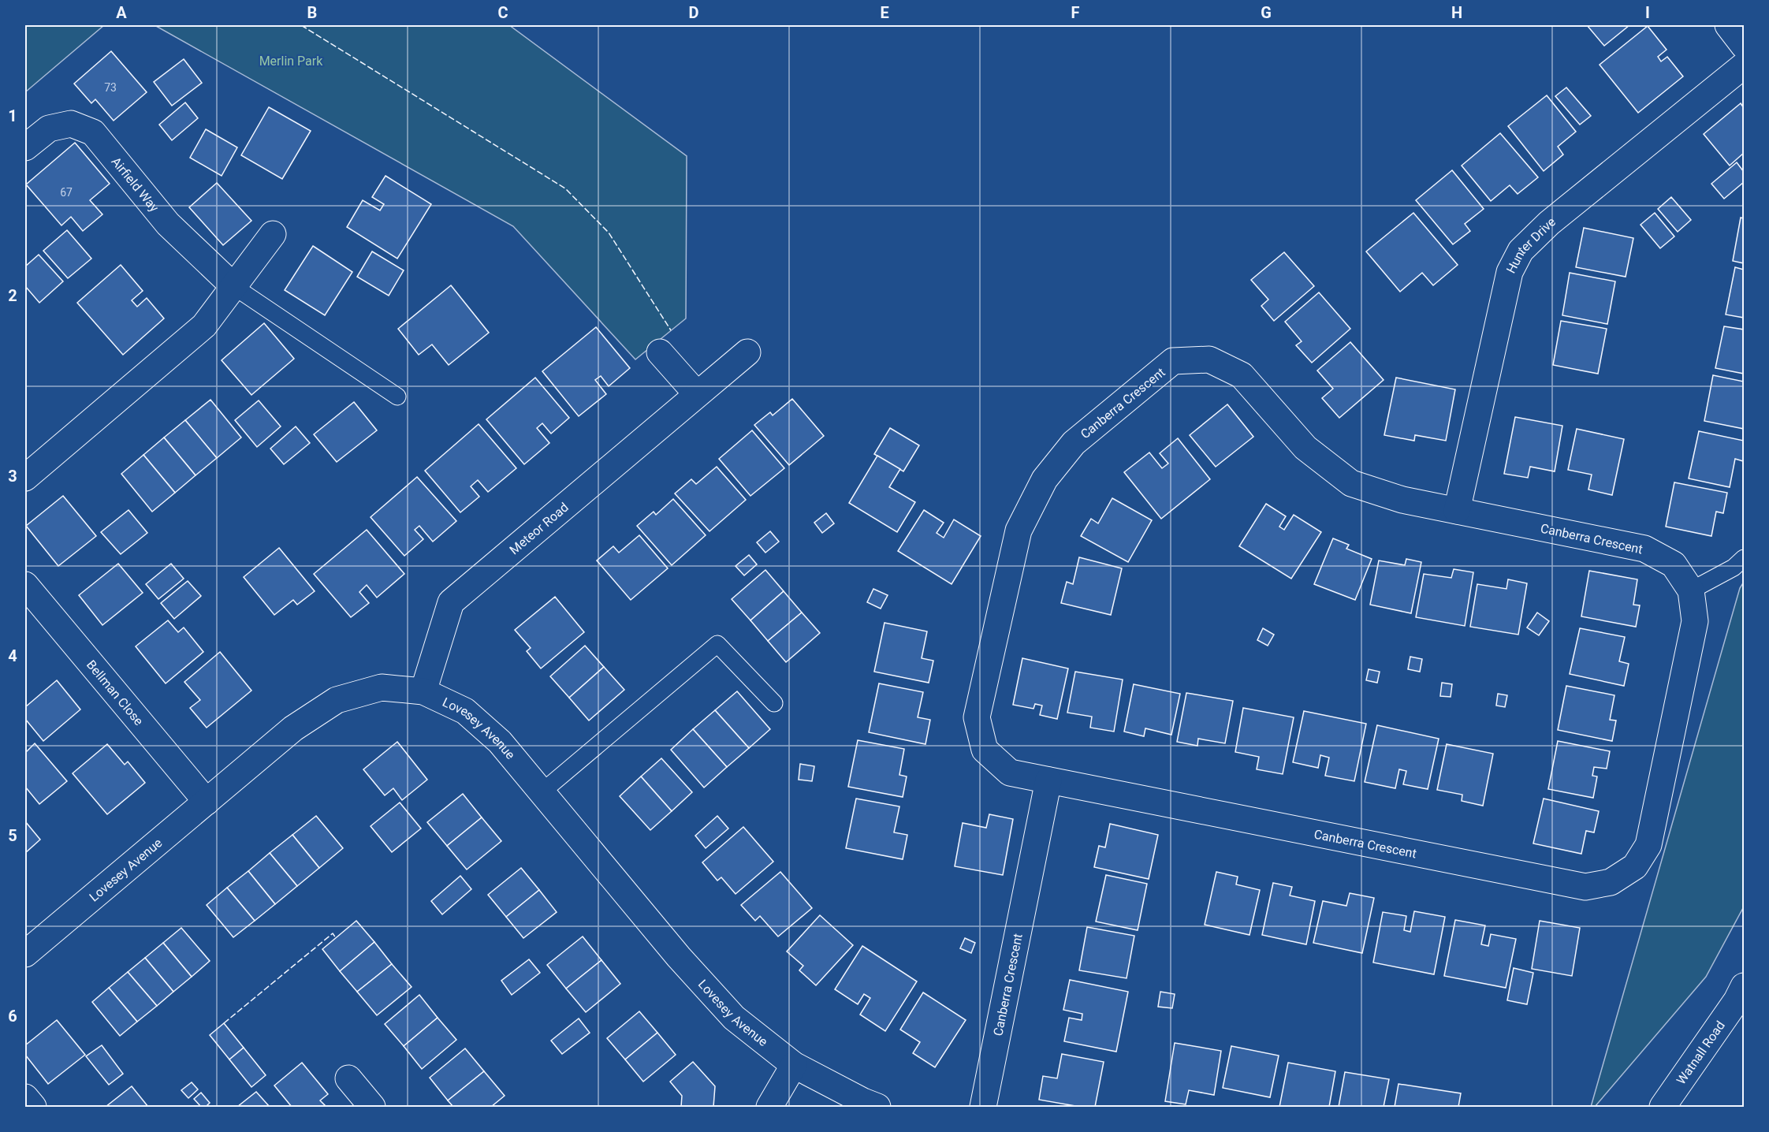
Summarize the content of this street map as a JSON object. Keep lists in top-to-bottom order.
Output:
{
  "streets": {
    "street": [
      "Airfield Way",
      "Hunter Drive",
      "Canberra Crescent",
      "Meteor Road",
      "Bellman Close",
      "Lovesey Avenue",
      "Watnall Road"
    ]
  },
  "crossings": [
    ["Hunter Drive", "Canberra Crescent"],
    ["Meteor Road", "Lovesey Avenue"],
    ["Bellman Close", "Lovesey Avenue"]
  ],
  "parks": ["Merlin Park"],
  "house_numbers": ["73", "67"],
  "grid": {
    "columns": [
      "A",
      "B",
      "C",
      "D",
      "E",
      "F",
      "G",
      "H",
      "I"
    ],
    "rows": [
      "1",
      "2",
      "3",
      "4",
      "5",
      "6"
    ]
  }
}
